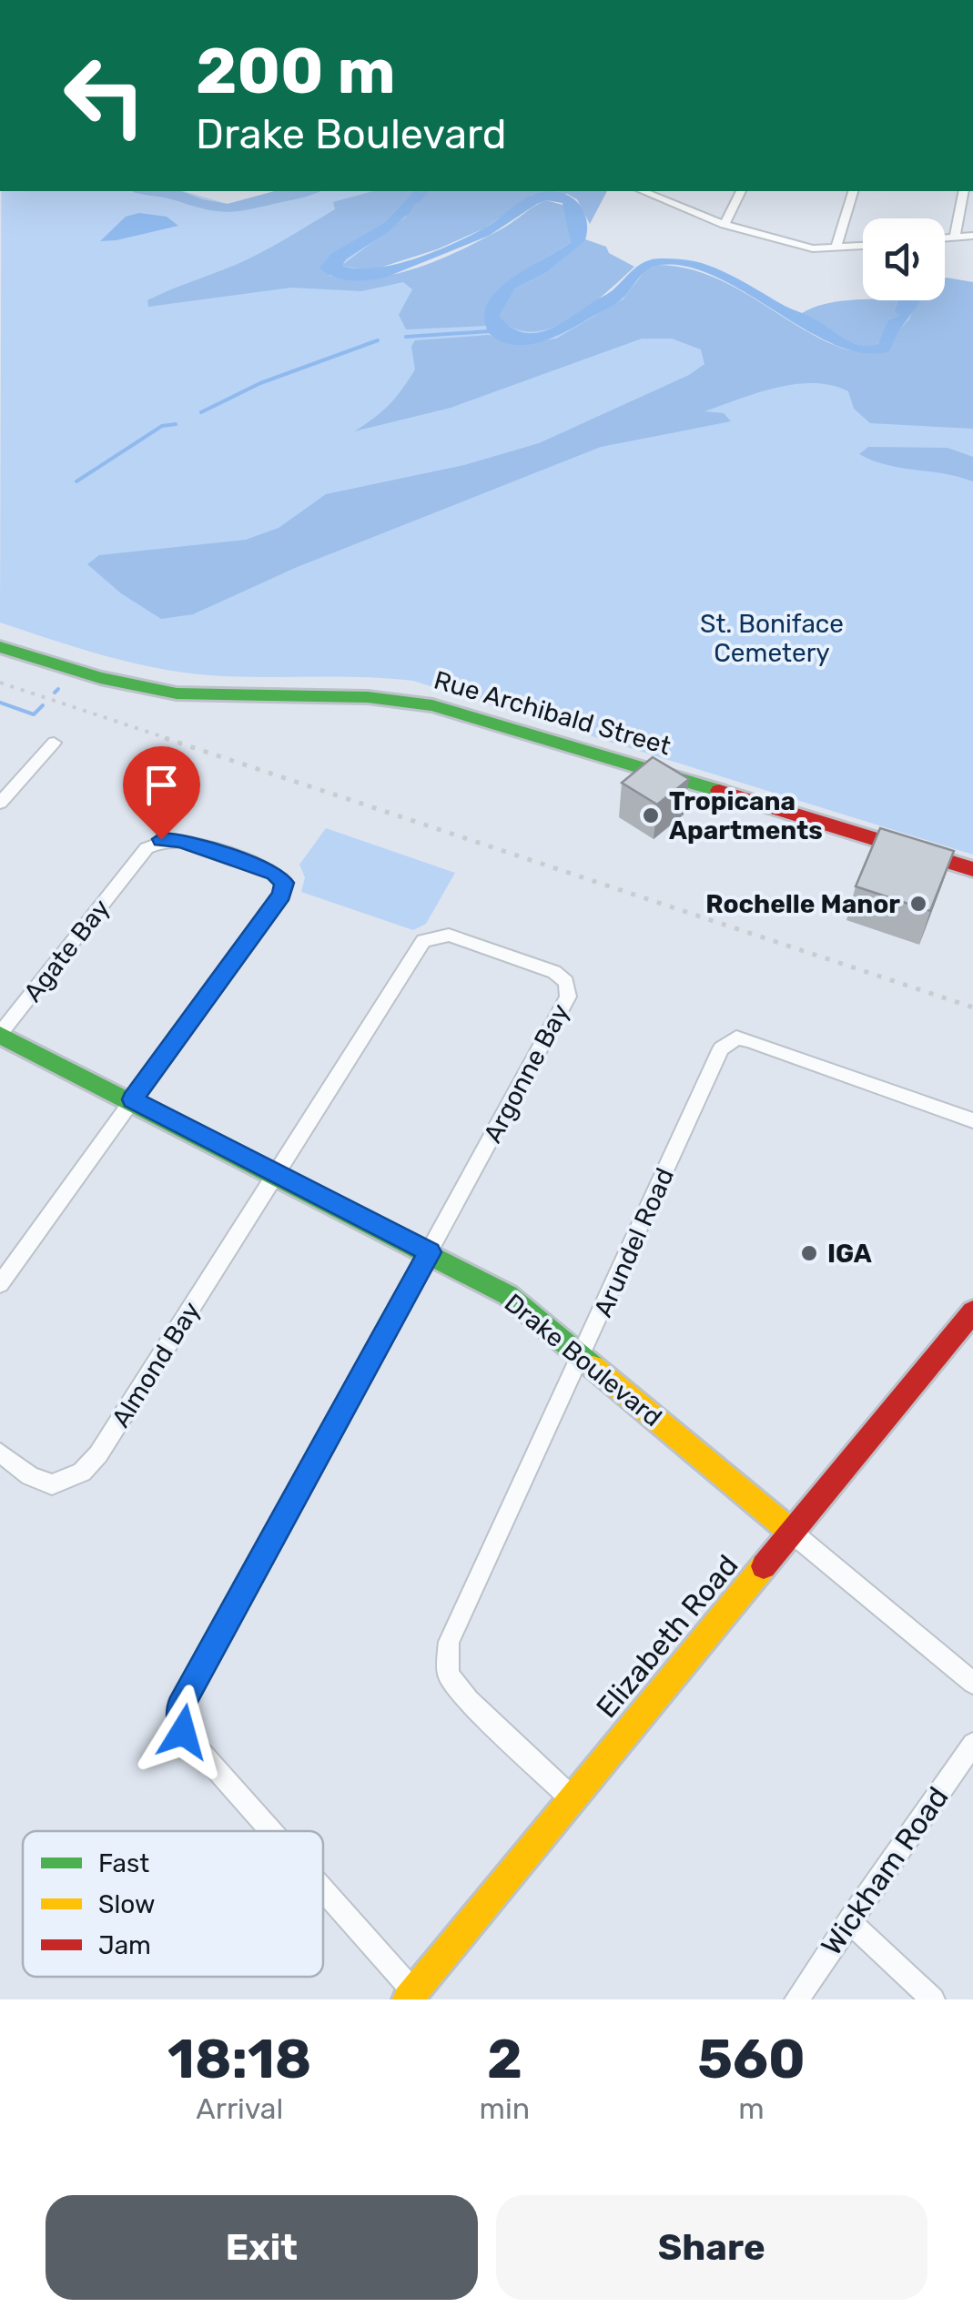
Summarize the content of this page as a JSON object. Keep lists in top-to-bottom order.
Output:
{
  "streets": {
    "street": [
      "Rue Archibald Street",
      "Agate Bay",
      "Argonne Bay",
      "Arundel Road",
      "Drake Boulevard",
      "Almond Bay",
      "Elizabeth Road",
      "Wickham Road"
    ]
  },
  "crossings": [
    ["Agate Bay", "Drake Boulevard"],
    ["Argonne Bay", "Drake Boulevard"],
    ["Argonne Bay", "Almond Bay"],
    ["Arundel Road", "Drake Boulevard"],
    ["Arundel Road", "Elizabeth Road"],
    ["Drake Boulevard", "Almond Bay"],
    ["Drake Boulevard", "Elizabeth Road"]
  ],
  "parks": ["St. Boniface Cemetery"],
  "places": ["Tropicana Apartments", "Rochelle Manor", "IGA"],
  "legend": ["Fast", "Slow", "Jam"],
  "page": {
    "turn": ["200 m", "Drake Boulevard"],
    "eta": [
      "18:18",
      "Arrival",
      "2",
      "min",
      "560",
      "m"
    ],
    "buttons": ["Exit", "Share"]
  }
}
